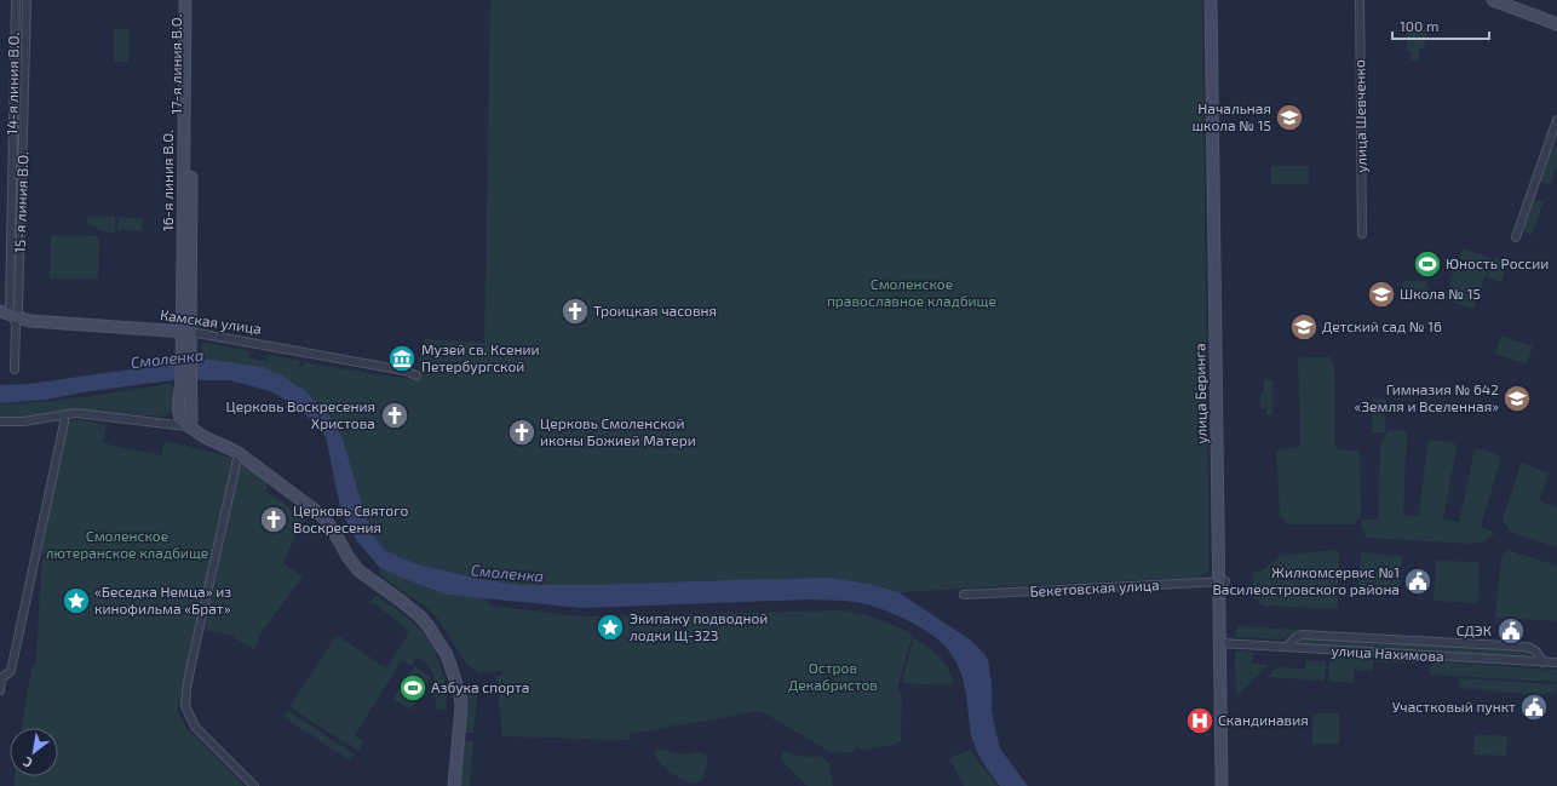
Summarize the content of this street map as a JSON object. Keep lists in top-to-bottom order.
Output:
{
  "streets": {
    "street": [
      "17-я линия В.О.",
      "14-я линия В.О.",
      "улица Шевченко",
      "16-я линия В.О.",
      "15-я линия В.О.",
      "Камская улица",
      "улица Беринга",
      "Бекетовская улица",
      "улица Нахимова"
    ]
  },
  "crossings": [
    ["17-я линия В.О.", "16-я линия В.О."],
    ["17-я линия В.О.", "Камская улица"],
    ["14-я линия В.О.", "15-я линия В.О."],
    ["14-я линия В.О.", "Камская улица"],
    ["16-я линия В.О.", "Камская улица"],
    ["15-я линия В.О.", "Камская улица"],
    ["улица Беринга", "Бекетовская улица"],
    ["улица Беринга", "улица Нахимова"]
  ],
  "water": ["Смоленка"],
  "parks": ["Смоленское православное кладбище", "Смоленское лютеранское кладбище", "Остров Декабристов"],
  "places": {
    "school or university": [
      "Начальная школа № 15",
      "Школа № 15",
      "Детский сад № 16",
      "Гимназия № 642 «Земля и Вселенная»"
    ],
    "sports": ["Юность России", "Азбука спорта"],
    "church": [
      "Троицкая часовня",
      "Церковь Воскресения Христова",
      "Церковь Смоленской иконы Божией Матери",
      "Церковь Святого Воскресения"
    ],
    "museum": ["Музей св. Ксении Петербургской"],
    "public building": ["Жилкомсервис №1 Василеостровского района", "СДЭК", "Участковый пункт"],
    "place": ["«Беседка Немца» из кинофильма «Брат»", "Экипажу подводной лодки Щ-323"],
    "hospital": ["Скандинавия"]
  },
  "scale_bar": "100 m",
  "north": "bottom left"
}
